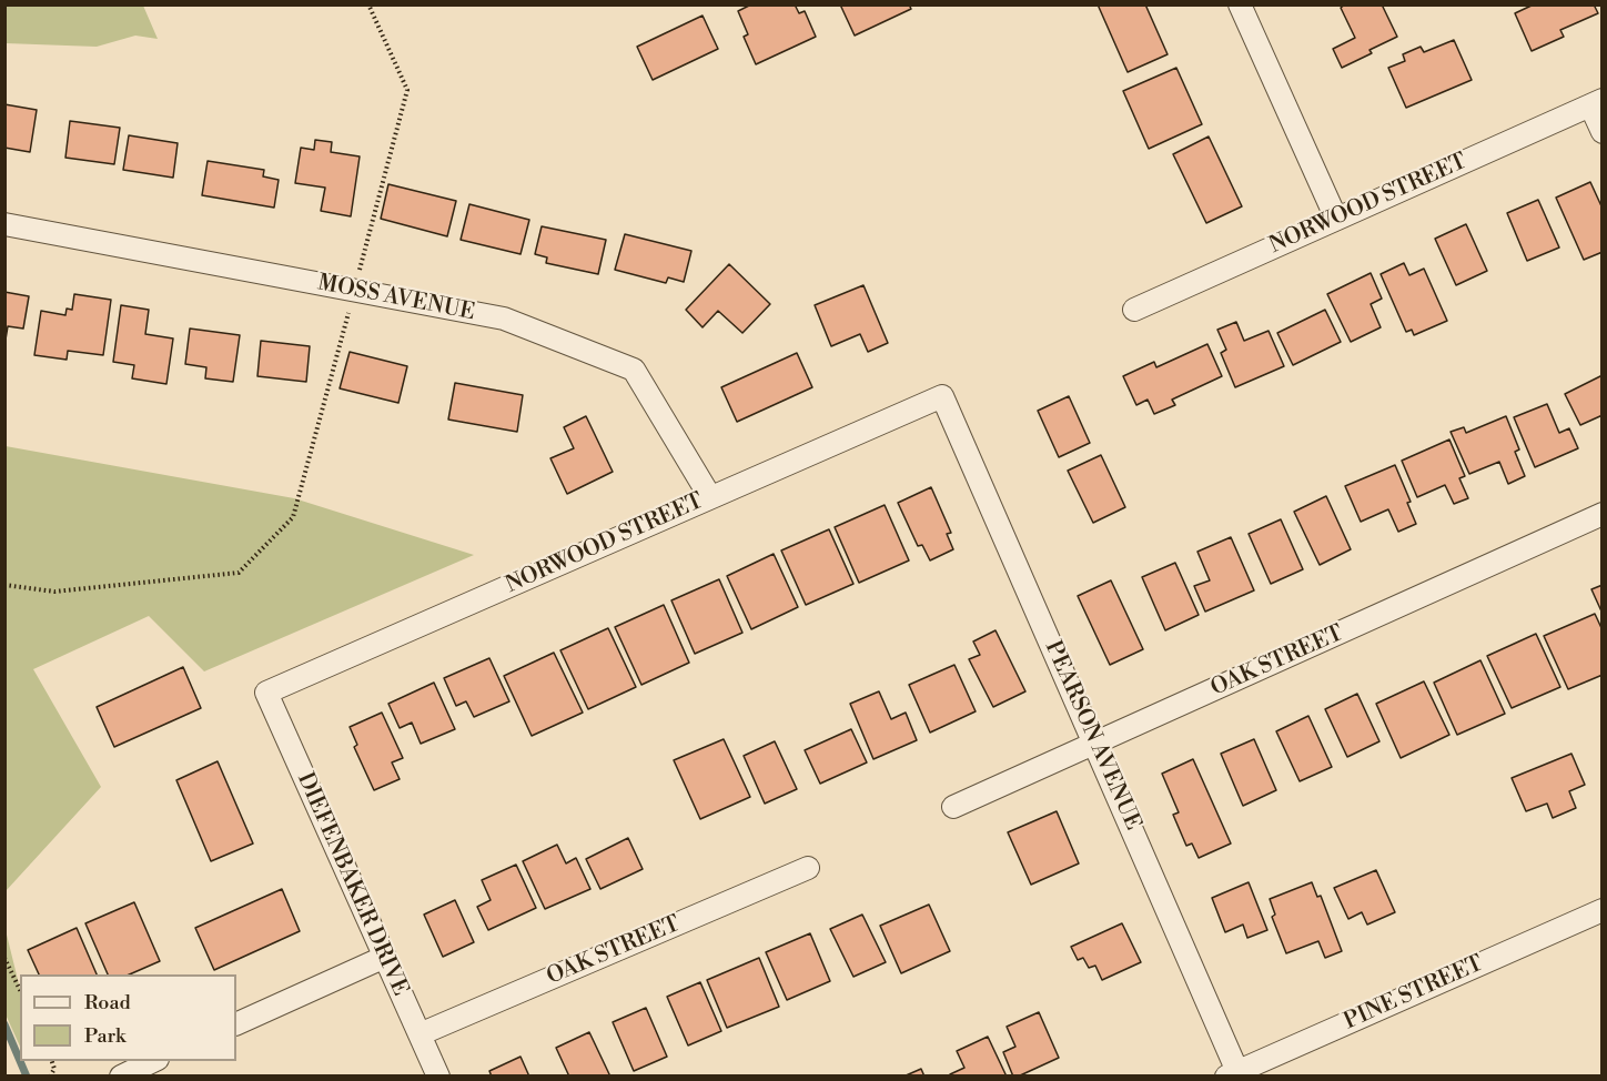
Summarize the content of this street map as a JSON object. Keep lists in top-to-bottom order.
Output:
{
  "streets": {
    "street": [
      "NORWOOD STREET",
      "MOSS AVENUE",
      "OAK STREET",
      "PEARSON AVENUE",
      "DIEFENBAKER DRIVE",
      "PINE STREET"
    ]
  },
  "crossings": [
    ["NORWOOD STREET", "MOSS AVENUE"],
    ["NORWOOD STREET", "PEARSON AVENUE"],
    ["NORWOOD STREET", "DIEFENBAKER DRIVE"],
    ["OAK STREET", "PEARSON AVENUE"],
    ["OAK STREET", "DIEFENBAKER DRIVE"],
    ["PEARSON AVENUE", "PINE STREET"]
  ],
  "legend": ["Road", "Park"]
}
